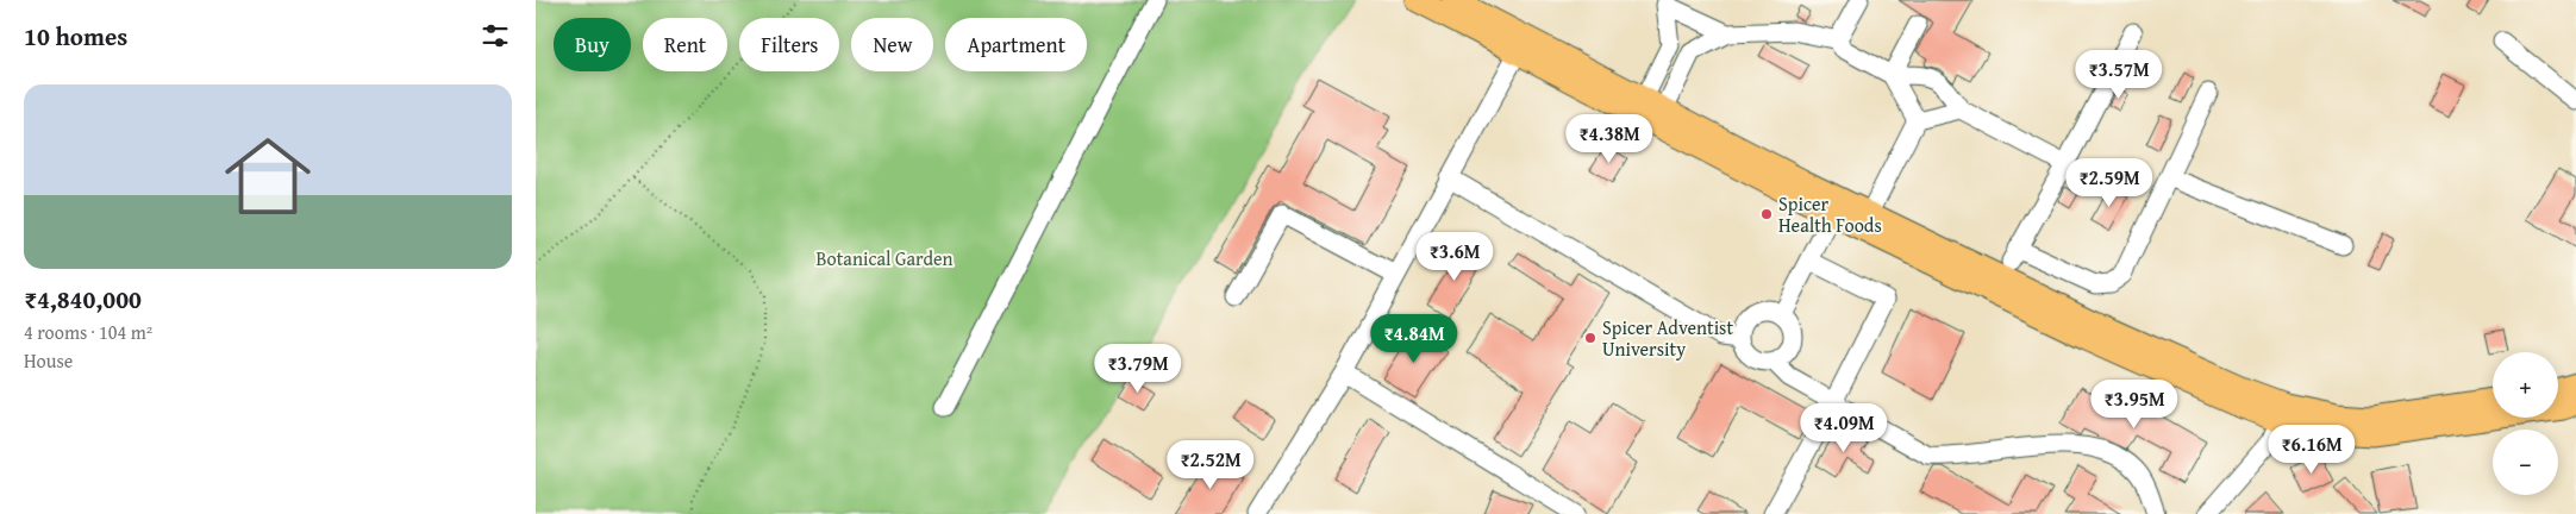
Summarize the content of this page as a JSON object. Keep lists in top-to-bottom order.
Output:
{
  "parks": ["Botanical Garden"],
  "places": ["Spicer Health Foods", "Spicer Adventist University"],
  "page": {
    "heading": "10 homes",
    "chip": [
      "Buy",
      "Rent",
      "Filters",
      "New",
      "Apartment"
    ],
    "price": [
      "₹3.57M",
      "₹4.38M",
      "₹2.59M",
      "₹3.6M",
      "₹4.84M",
      "₹3.79M",
      "₹3.95M",
      "₹4.09M",
      "₹6.16M",
      "₹2.52M"
    ],
    "list": [
      {
        "name": "₹4,840,000",
        "note": "4 rooms · 104 m² · House"
      }
    ],
    "map_buttons": ["+", "−"]
  }
}
